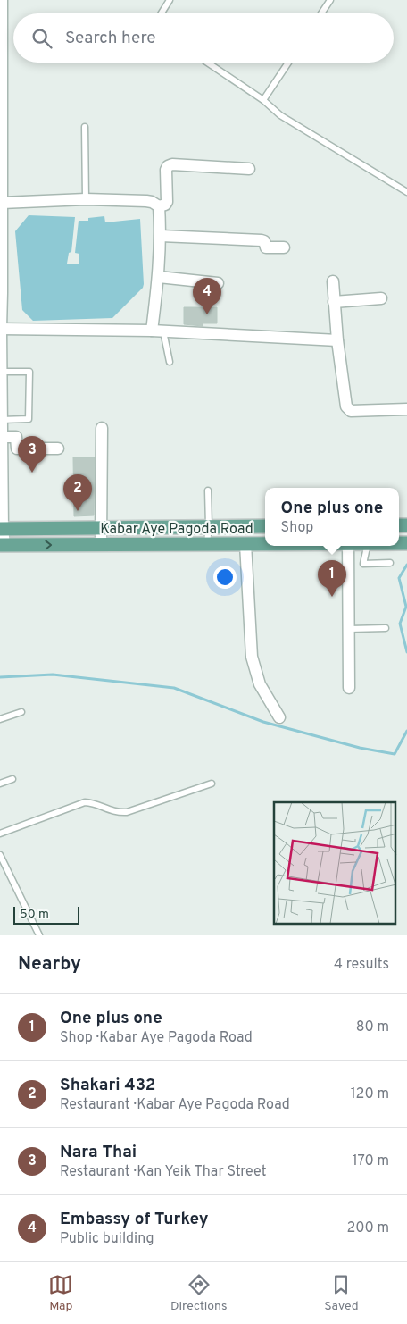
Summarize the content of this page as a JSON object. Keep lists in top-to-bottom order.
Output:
{
  "streets": {
    "main road": ["Kabar Aye Pagoda Road"]
  },
  "scale_bar": "50 m",
  "page": {
    "search": "Search here",
    "pins": [
      "4",
      "3",
      "2",
      "1"
    ],
    "popup": ["One plus one", "Shop"],
    "scale": "50 m",
    "heading": ["Nearby", "4 results"],
    "list": [
      {
        "mark": "1",
        "name": "One plus one",
        "note": "Shop · Kabar Aye Pagoda Road",
        "value": "80 m"
      },
      {
        "mark": "2",
        "name": "Shakari 432",
        "note": "Restaurant · Kabar Aye Pagoda Road",
        "value": "120 m"
      },
      {
        "mark": "3",
        "name": "Nara Thai",
        "note": "Restaurant · Kan Yeik Thar Street",
        "value": "170 m"
      },
      {
        "mark": "4",
        "name": "Embassy of Turkey",
        "note": "Public building",
        "value": "200 m"
      }
    ],
    "nav": ["Map", "Directions", "Saved"]
  }
}
